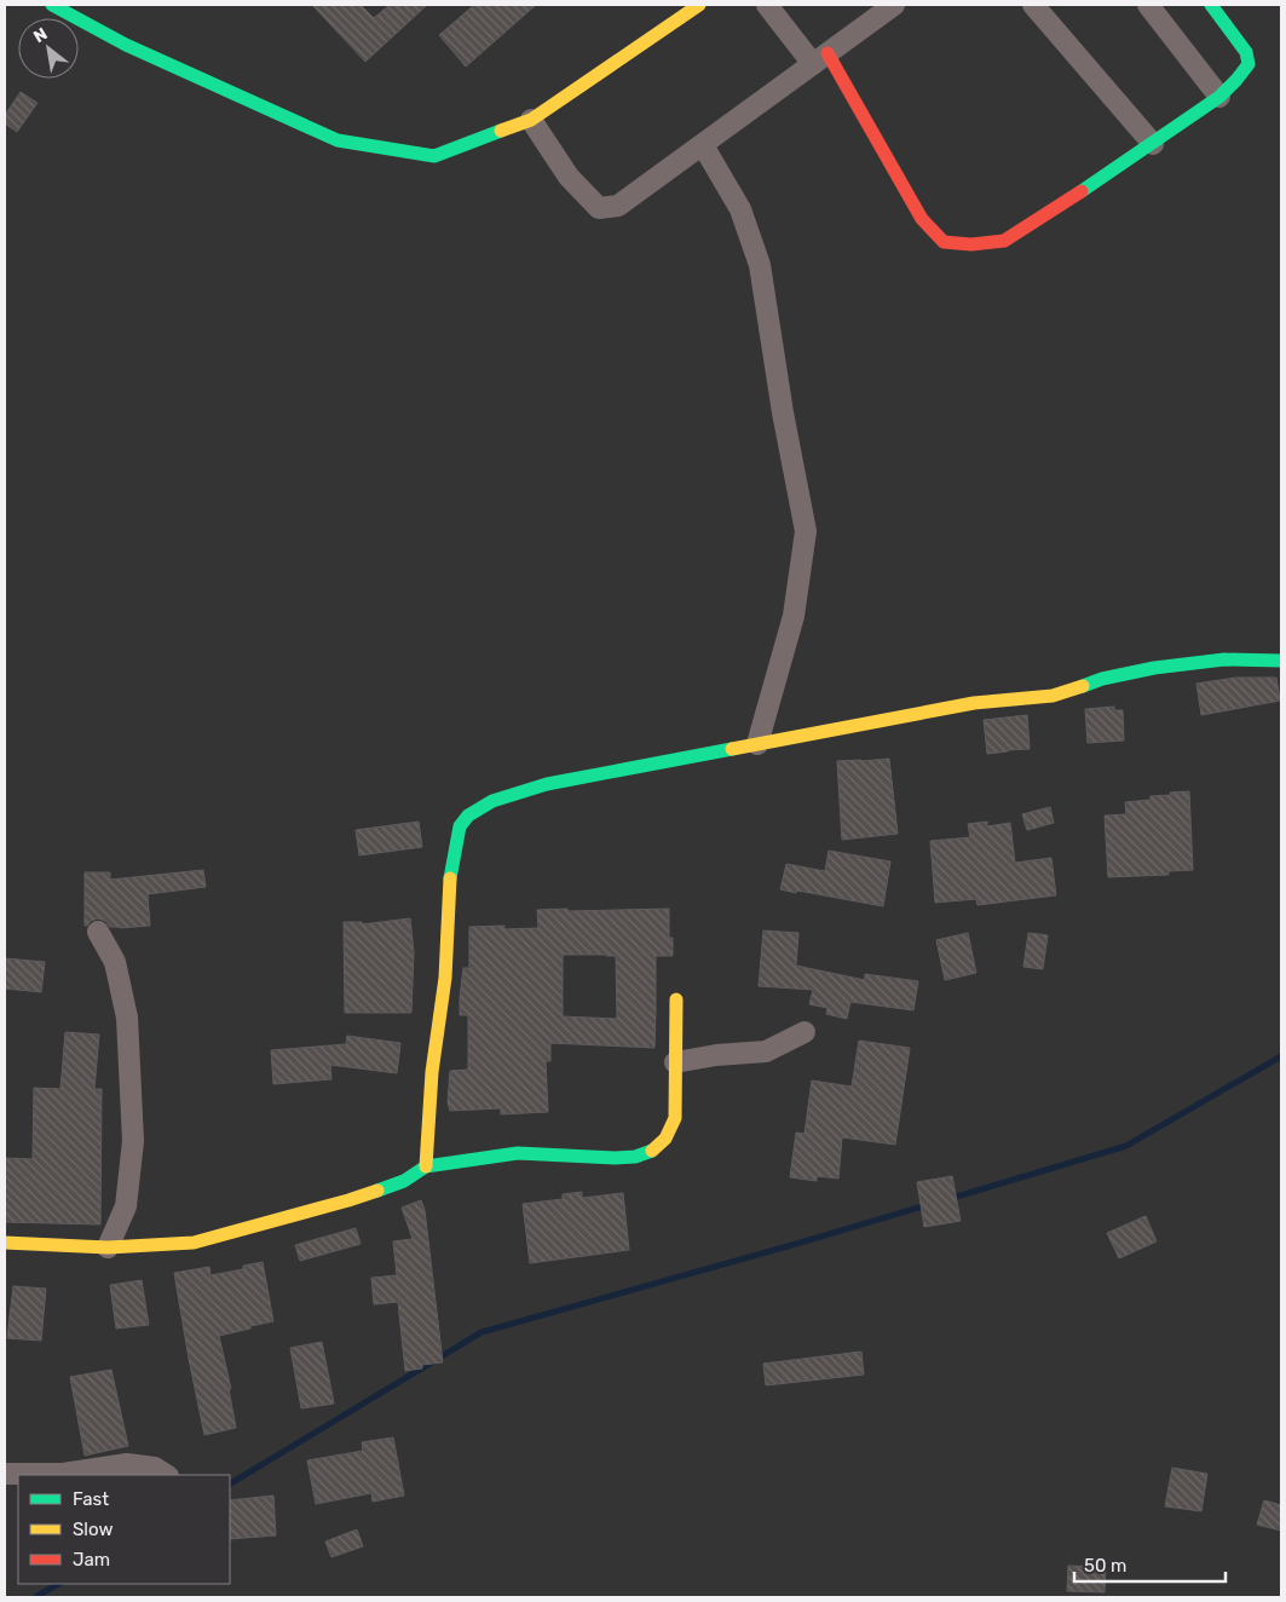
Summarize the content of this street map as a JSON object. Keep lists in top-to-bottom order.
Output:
{
  "legend": ["Fast", "Slow", "Jam"],
  "scale_bar": "50 m",
  "north": "top left"
}
